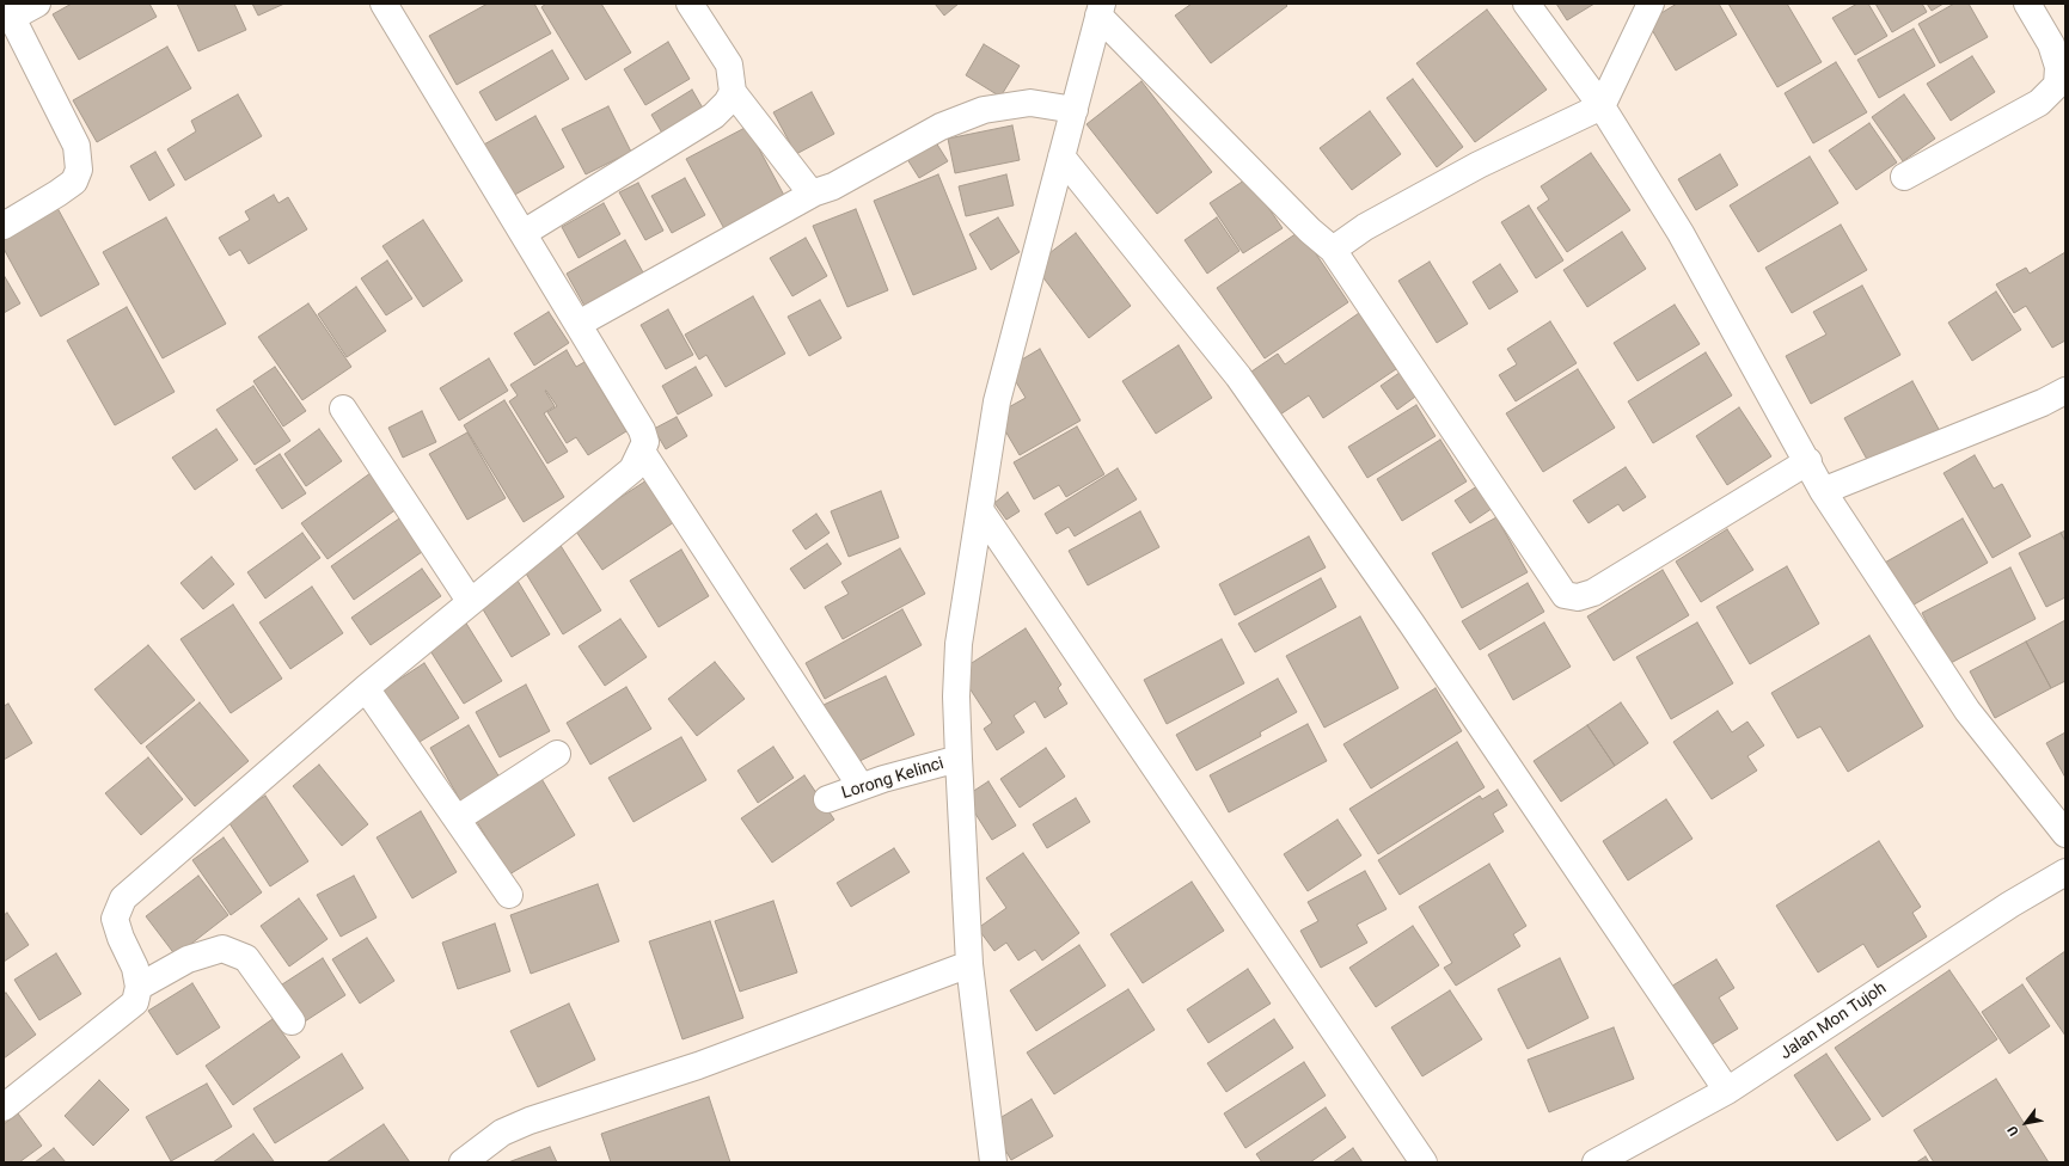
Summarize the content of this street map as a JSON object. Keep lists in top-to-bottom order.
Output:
{
  "streets": {
    "street": ["Lorong Kelinci", "Jalan Mon Tujoh"]
  },
  "north": "bottom left"
}
